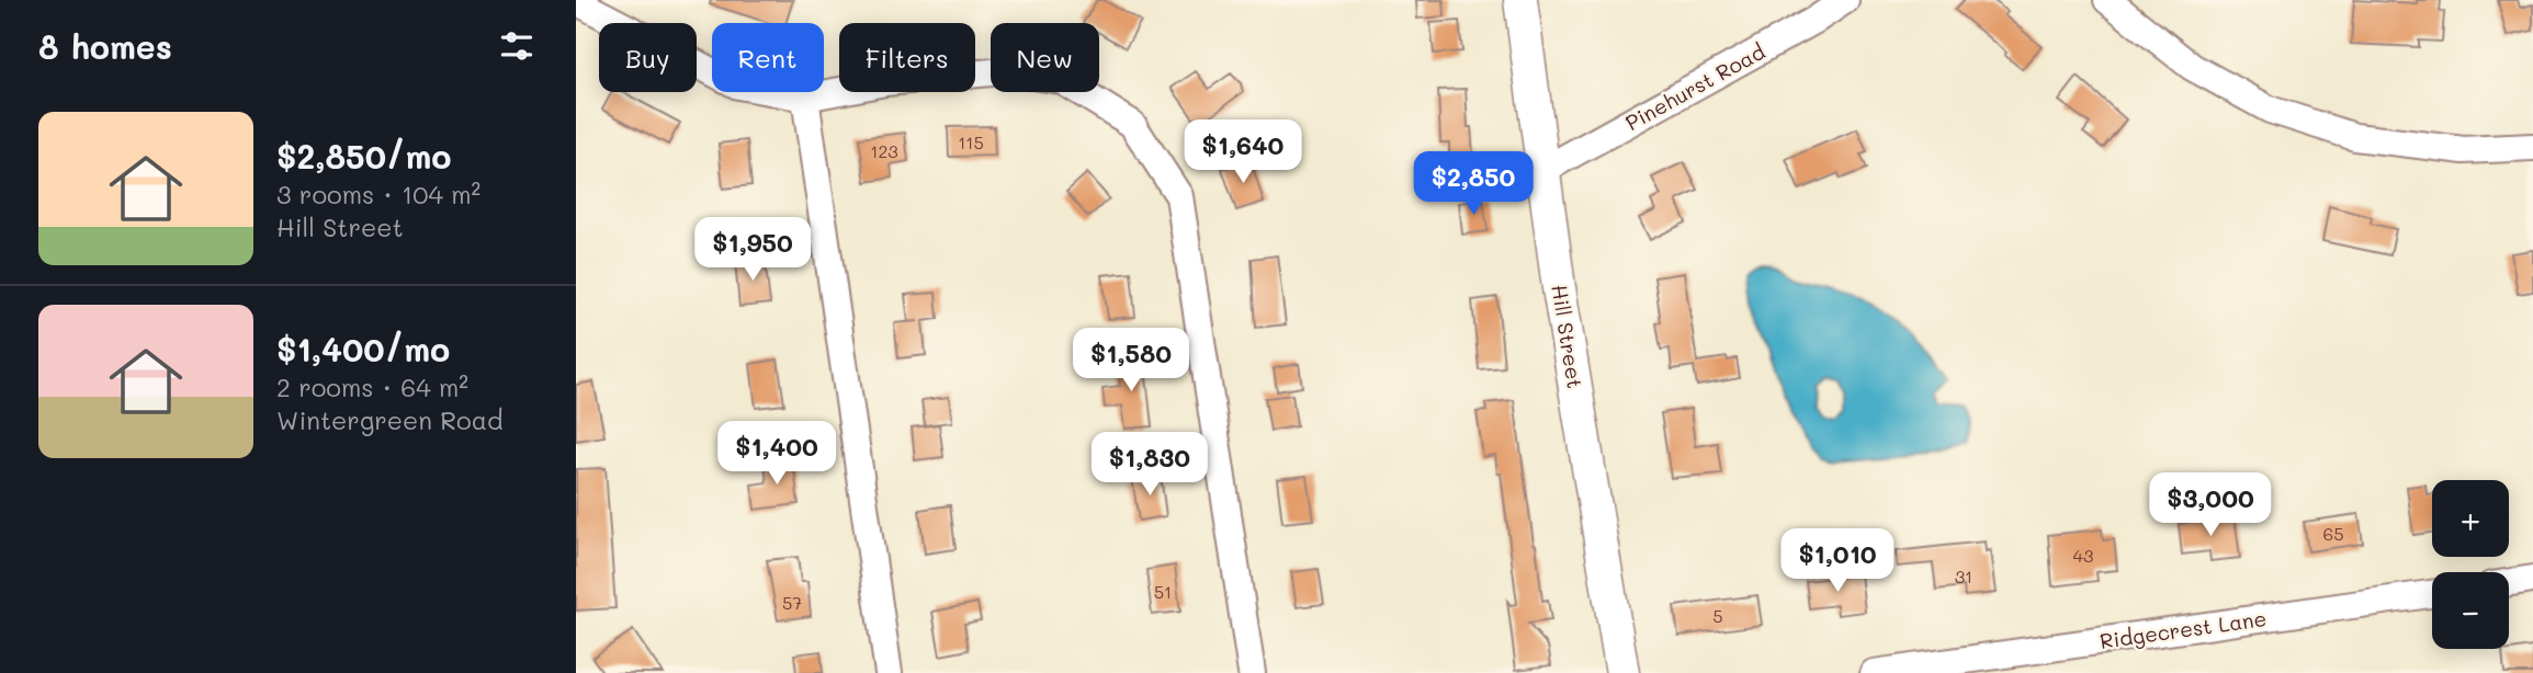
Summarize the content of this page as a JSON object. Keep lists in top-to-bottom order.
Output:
{
  "streets": {
    "street": ["Pinehurst Road", "Hill Street", "Ridgecrest Lane"]
  },
  "crossings": [
    ["Pinehurst Road", "Hill Street"]
  ],
  "house_numbers": [
    "115",
    "123",
    "65",
    "43",
    "31",
    "51",
    "57",
    "5"
  ],
  "page": {
    "heading": "8 homes",
    "chip": [
      "Buy",
      "Rent",
      "Filters",
      "New"
    ],
    "list": [
      {
        "name": "$2,850/mo",
        "note": "3 rooms · 104 m² · Hill Street"
      },
      {
        "name": "$1,400/mo",
        "note": "2 rooms · 64 m² · Wintergreen Road"
      }
    ],
    "price": [
      "$1,640",
      "$2,850",
      "$1,950",
      "$1,580",
      "$1,400",
      "$1,830",
      "$3,000",
      "$1,010"
    ],
    "map_buttons": ["+", "−"]
  }
}
